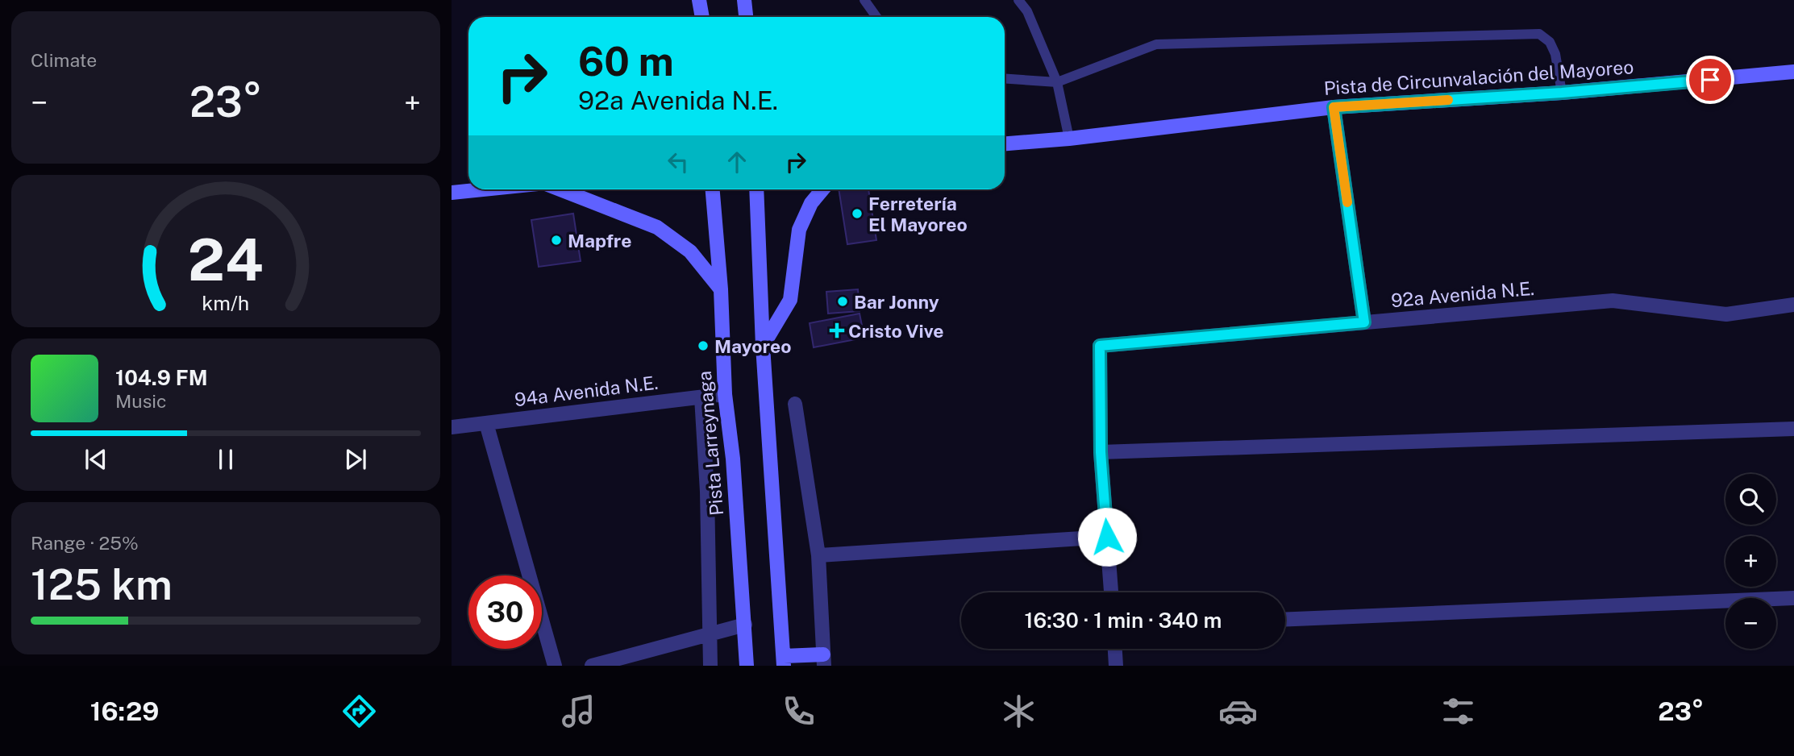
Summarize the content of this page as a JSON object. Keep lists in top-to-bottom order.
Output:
{
  "streets": {
    "main road": ["Pista de Circunvalación del Mayoreo", "Pista Larreynaga"],
    "street": ["92a Avenida N.E.", "94a Avenida N.E."]
  },
  "crossings": [
    ["94a Avenida N.E.", "Pista Larreynaga"]
  ],
  "places": {
    "other": [
      "Ferretería El Mayoreo",
      "Mapfre",
      "Bar Jonny",
      "Mayoreo"
    ],
    "health": ["Cristo Vive"]
  },
  "page": {
    "tile": [
      "Climate",
      ["Range · 25%", "125 km"]
    ],
    "turn": ["60 m", "92a Avenida N.E."],
    "heat": ["−", "23°", "+"],
    "song": ["104.9 FM", "Music"],
    "map_buttons": ["+", "−"],
    "limit": "30",
    "trip": "16:30 · 1 min · 340 m",
    "tabs": ["16:29", "23°"],
    "gauge": ["24", "km/h"]
  }
}
